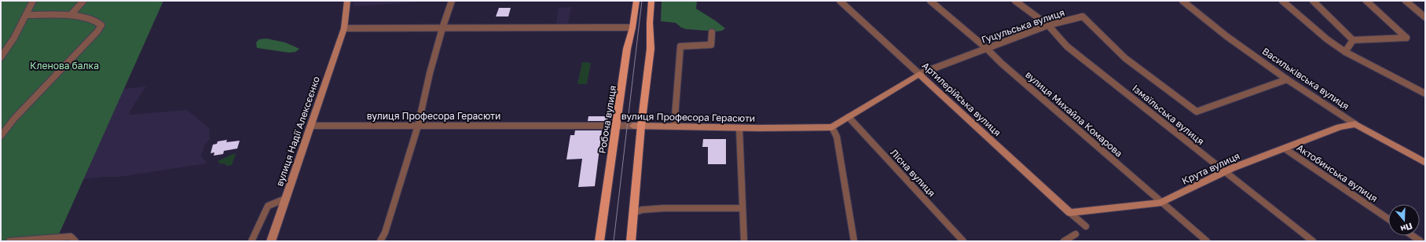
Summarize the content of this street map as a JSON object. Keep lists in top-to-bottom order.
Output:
{
  "streets": {
    "main road": ["Робоча вулиця"],
    "street": [
      "Гуцульська вулиця",
      "Васильківська вулиця",
      "Артилерійська вулиця",
      "вулиця Михайла Комарова",
      "Ізмаїльська вулиця",
      "вулиця Професора Герасюти",
      "вулиця Надії Алексєєнко",
      "Крута вулиця",
      "Лісна вулиця",
      "Актобинська вулиця"
    ]
  },
  "crossings": [
    ["Гуцульська вулиця", "Васильківська вулиця"],
    ["Гуцульська вулиця", "Артилерійська вулиця"],
    ["Гуцульська вулиця", "вулиця Михайла Комарова"],
    ["Гуцульська вулиця", "Ізмаїльська вулиця"],
    ["Васильківська вулиця", "Крута вулиця"],
    ["Артилерійська вулиця", "Крута вулиця"],
    ["вулиця Михайла Комарова", "Крута вулиця"],
    ["Ізмаїльська вулиця", "Крута вулиця"],
    ["вулиця Професора Герасюти", "Робоча вулиця"],
    ["вулиця Професора Герасюти", "вулиця Надії Алексєєнко"],
    ["Крута вулиця", "Актобинська вулиця"]
  ],
  "parks": ["Кленова балка"],
  "north": "bottom"
}
